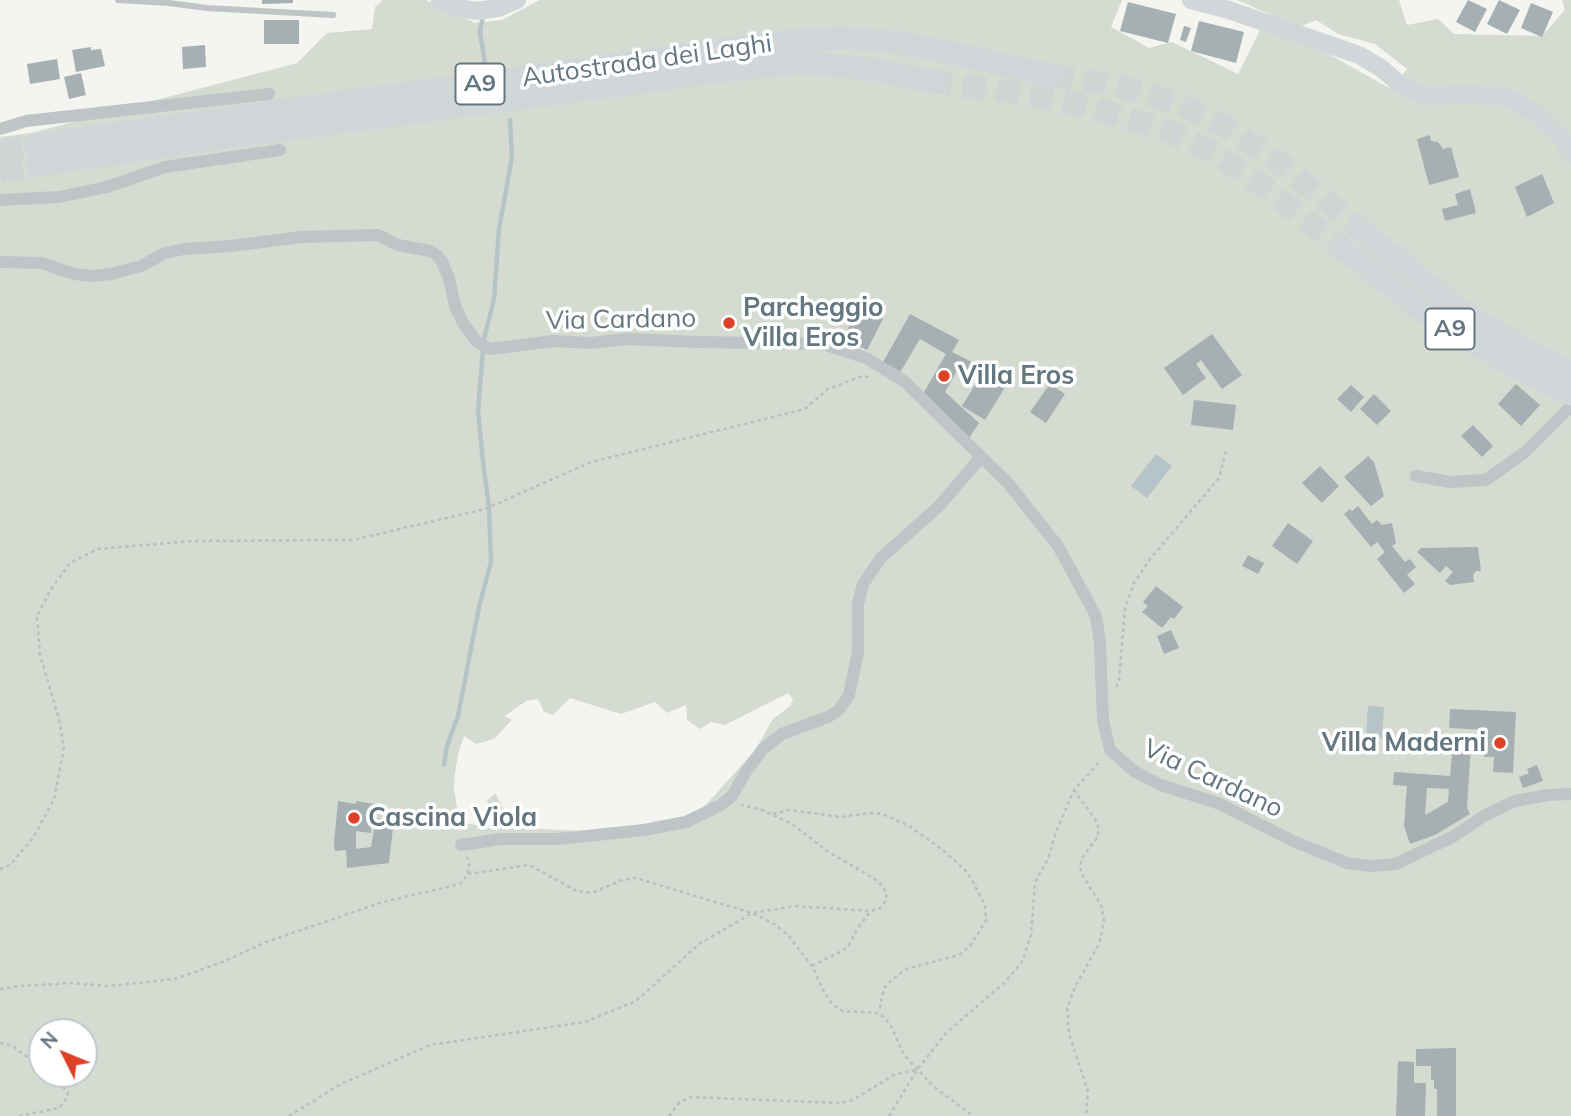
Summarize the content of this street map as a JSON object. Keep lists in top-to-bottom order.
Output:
{
  "streets": {
    "highway": ["Autostrada dei Laghi", "A9"],
    "street": ["Via Cardano"]
  },
  "places": [
    "Parcheggio Villa Eros",
    "Villa Eros",
    "Villa Maderni",
    "Cascina Viola"
  ],
  "north": "top left"
}
